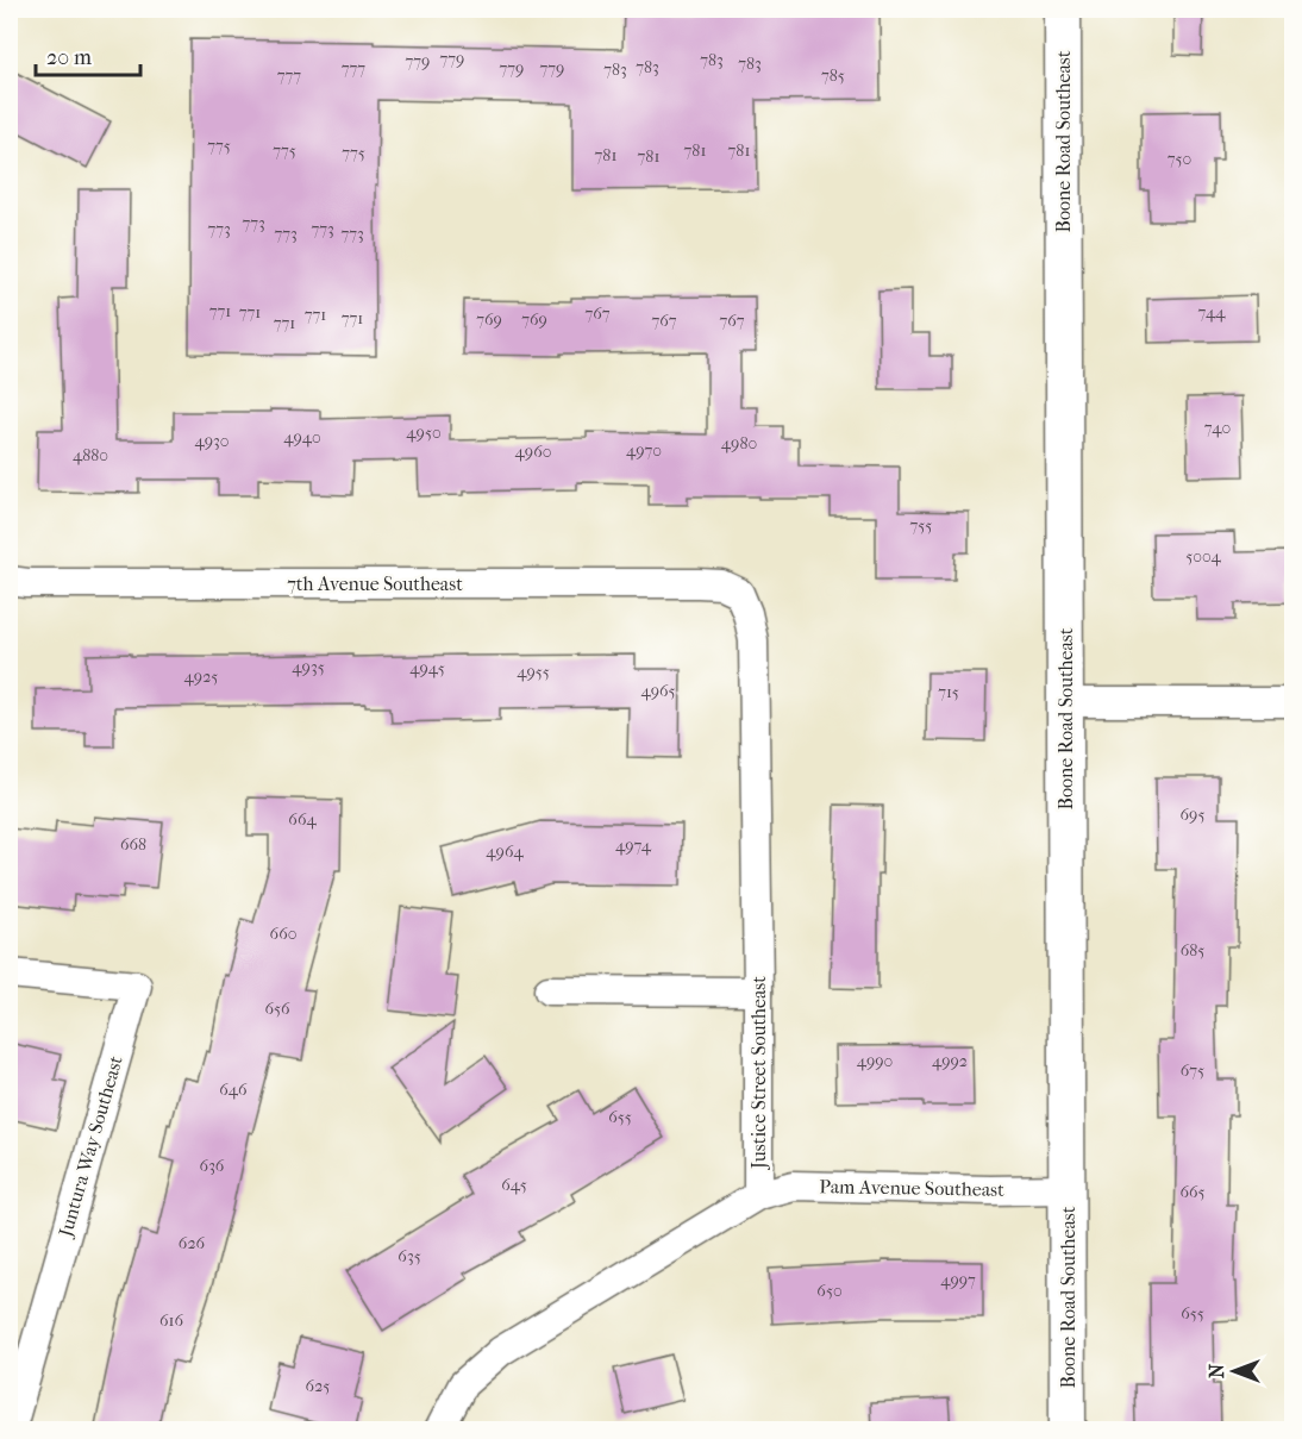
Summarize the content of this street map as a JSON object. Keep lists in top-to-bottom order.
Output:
{
  "streets": {
    "street": [
      "Boone Road Southeast",
      "7th Avenue Southeast",
      "Justice Street Southeast",
      "Juntura Way Southeast",
      "Pam Avenue Southeast"
    ]
  },
  "crossings": [
    ["Boone Road Southeast", "Pam Avenue Southeast"],
    ["7th Avenue Southeast", "Justice Street Southeast"],
    ["Justice Street Southeast", "Pam Avenue Southeast"]
  ],
  "house_numbers": [
    "779",
    "783",
    "779",
    "783",
    "783",
    "777",
    "779",
    "779",
    "783",
    "777",
    "785",
    "775",
    "775",
    "781",
    "781",
    "775",
    "781",
    "781",
    "750",
    "773",
    "773",
    "773",
    "773",
    "773",
    "771",
    "771",
    "744",
    "767",
    "771",
    "771",
    "769",
    "769",
    "767",
    "767",
    "771",
    "740",
    "4950",
    "4940",
    "4930",
    "4980",
    "4970",
    "4960",
    "4880",
    "755",
    "5004",
    "4935",
    "4945",
    "4955",
    "4925",
    "4965",
    "715",
    "695",
    "664",
    "668",
    "4974",
    "4964",
    "660",
    "685",
    "656",
    "4990",
    "4992",
    "675",
    "646",
    "655",
    "636",
    "645",
    "665",
    "626",
    "635",
    "4997",
    "650",
    "655",
    "616",
    "625"
  ],
  "scale_bar": "20 m",
  "north": "left"
}
